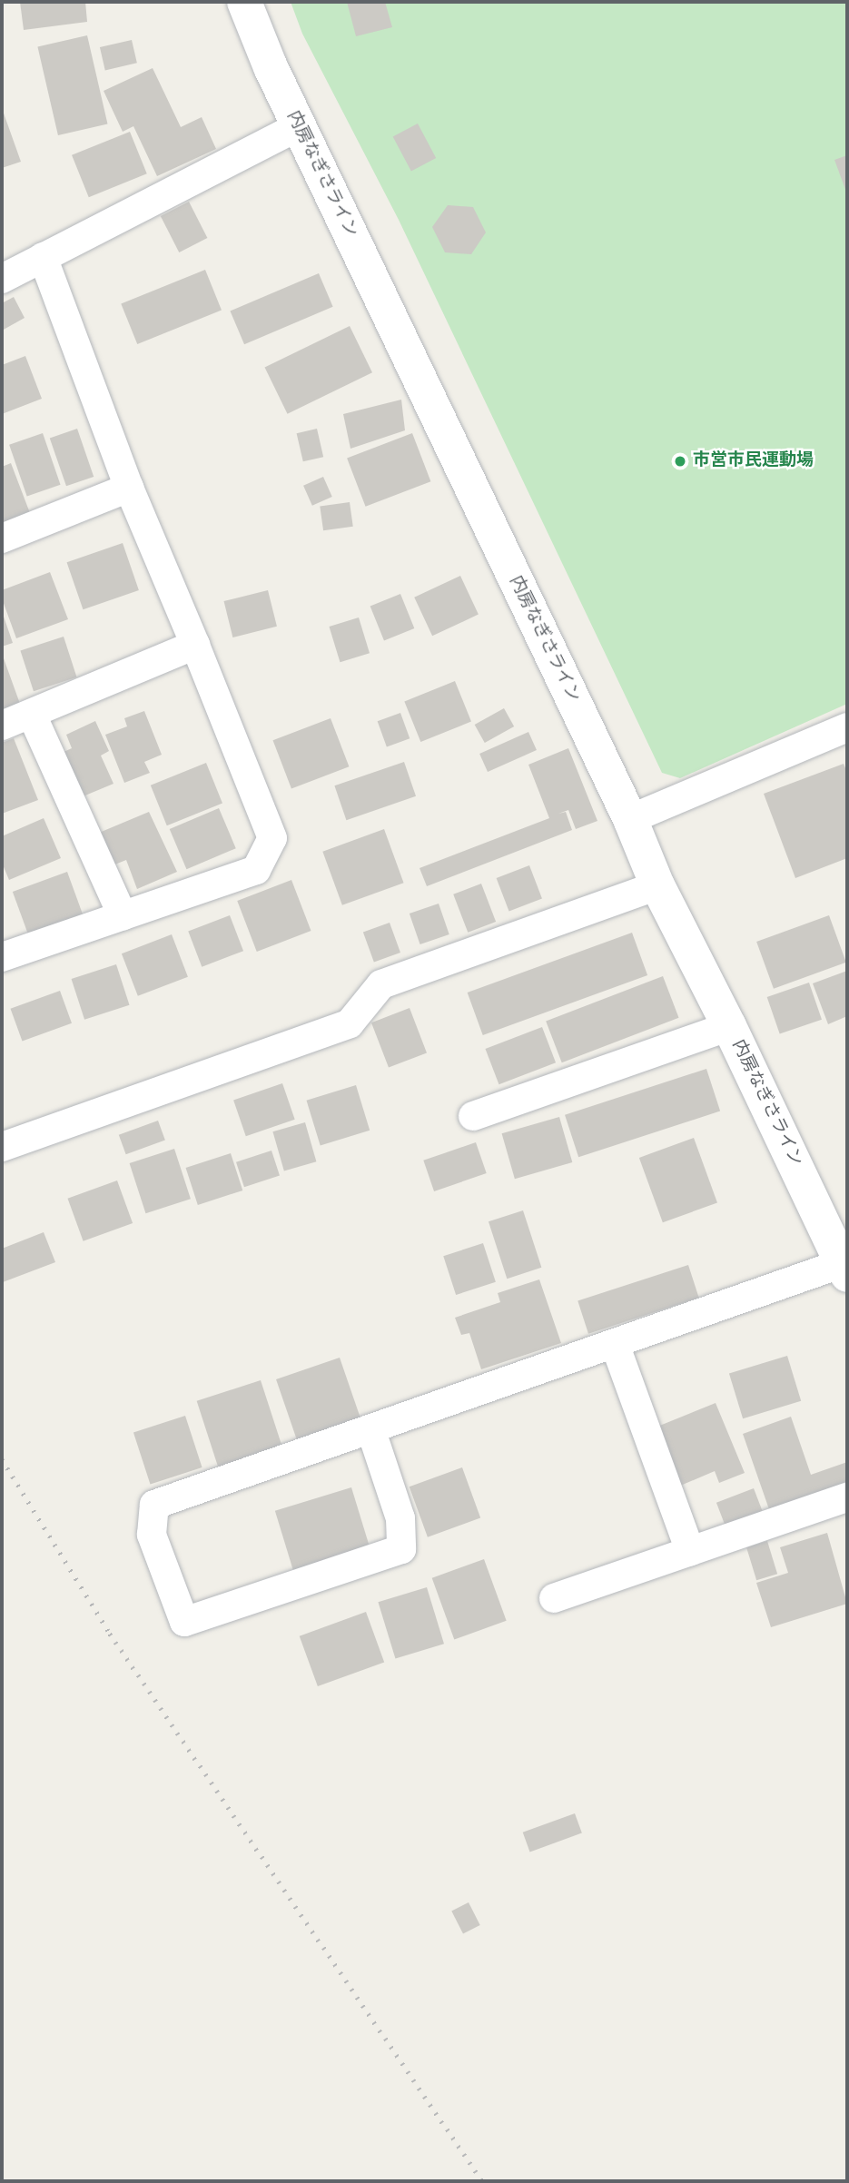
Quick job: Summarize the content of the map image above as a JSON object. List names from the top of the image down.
{
  "streets": {
    "street": ["内房なぎさライン"]
  },
  "places": ["市営市民運動場"]
}
